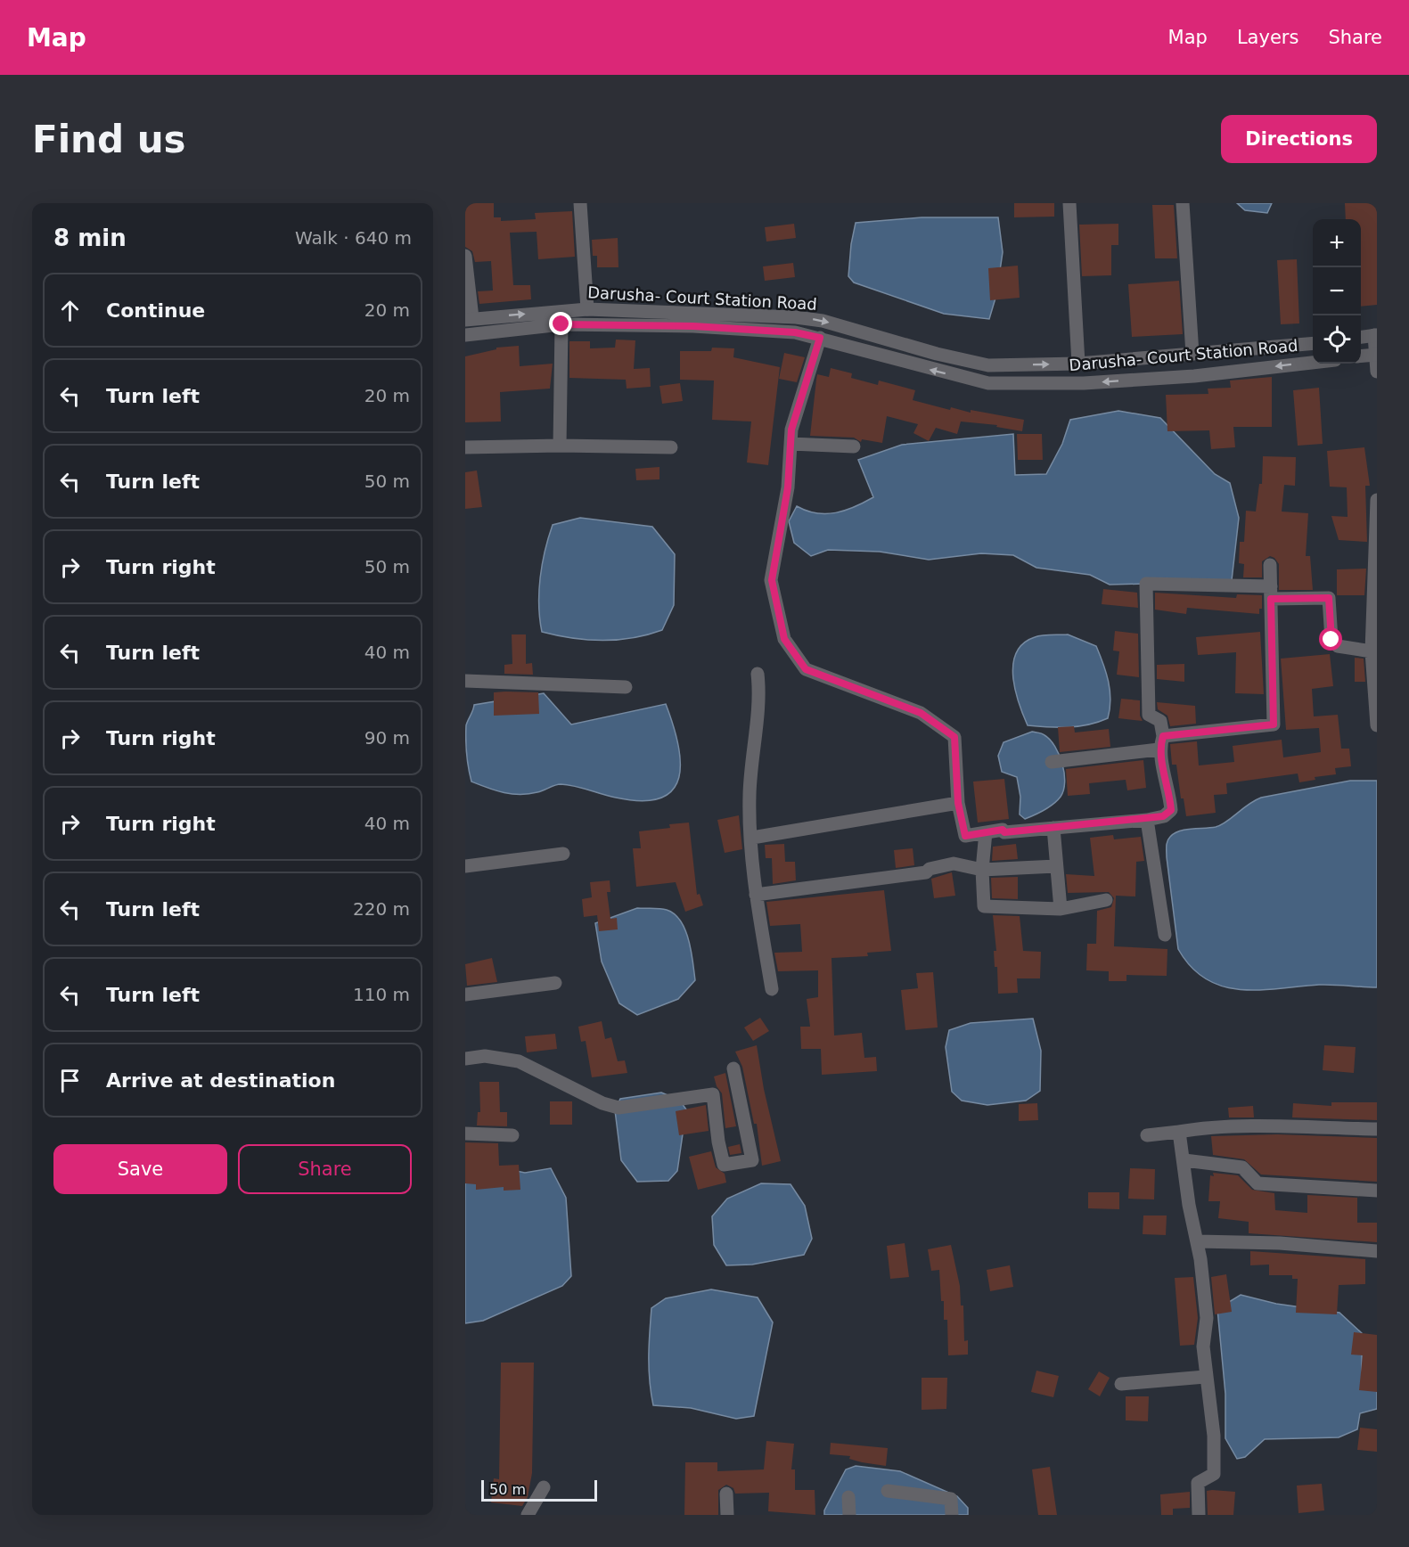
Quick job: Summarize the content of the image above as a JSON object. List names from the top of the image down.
{
  "streets": {
    "street": ["Darusha- Court Station Road"]
  },
  "scale_bar": "50 m",
  "page": {
    "header": "Map",
    "nav": ["Map", "Layers", "Share"],
    "buttons": [
      "Directions",
      ["Save", "Share"]
    ],
    "title": "Find us",
    "heading": ["8 min", "Walk · 640 m"],
    "map_buttons": ["+", "−"],
    "list": [
      ["Continue", "20 m"],
      ["Turn left", "20 m"],
      ["Turn left", "50 m"],
      ["Turn right", "50 m"],
      ["Turn left", "40 m"],
      ["Turn right", "90 m"],
      ["Turn right", "40 m"],
      ["Turn left", "220 m"],
      ["Turn left", "110 m"],
      "Arrive at destination"
    ],
    "scale": "50 m"
  }
}
